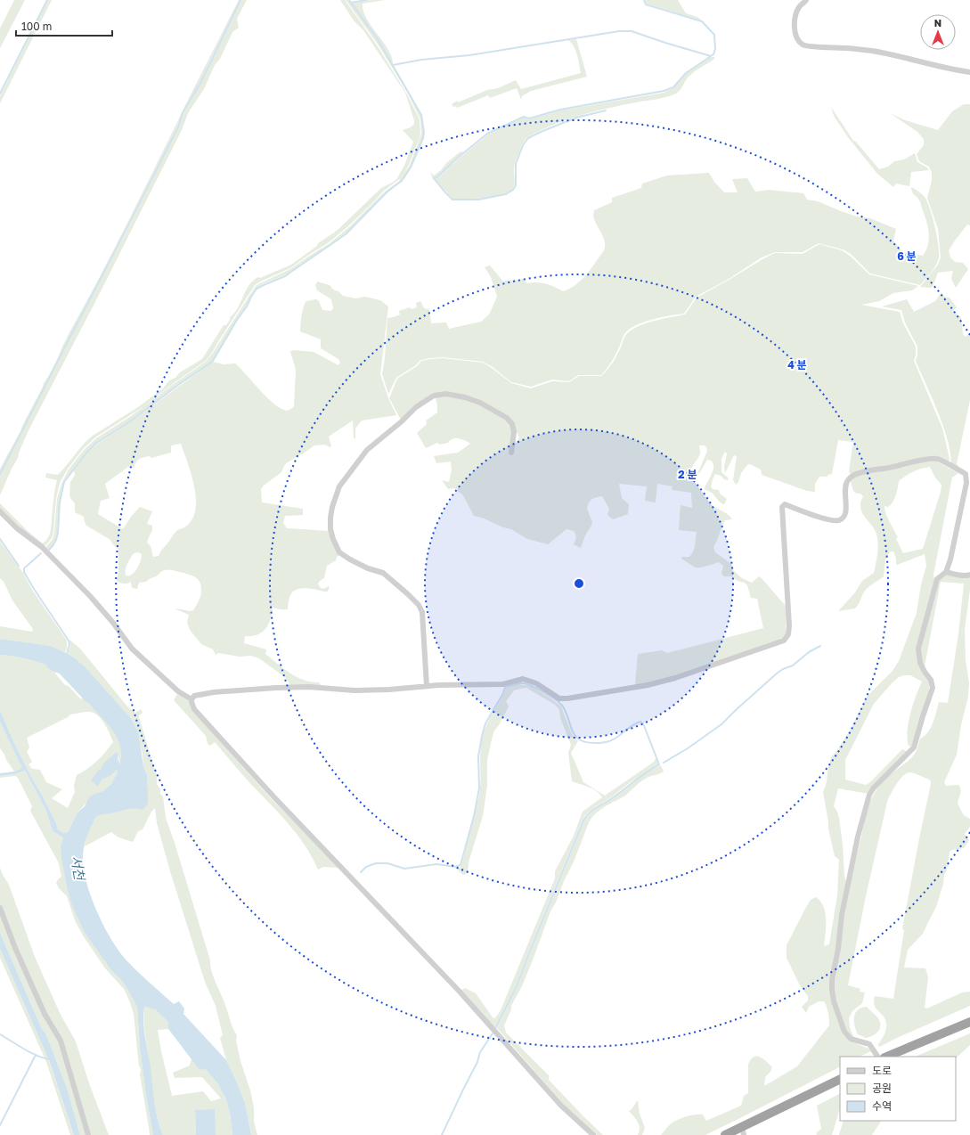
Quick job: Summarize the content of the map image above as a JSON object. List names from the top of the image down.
{
  "water": ["서천"],
  "legend": ["도로", "공원", "수역"],
  "scale_bar": "100 m",
  "north": "top",
  "rings": ["6 분", "4 분", "2 분"]
}
